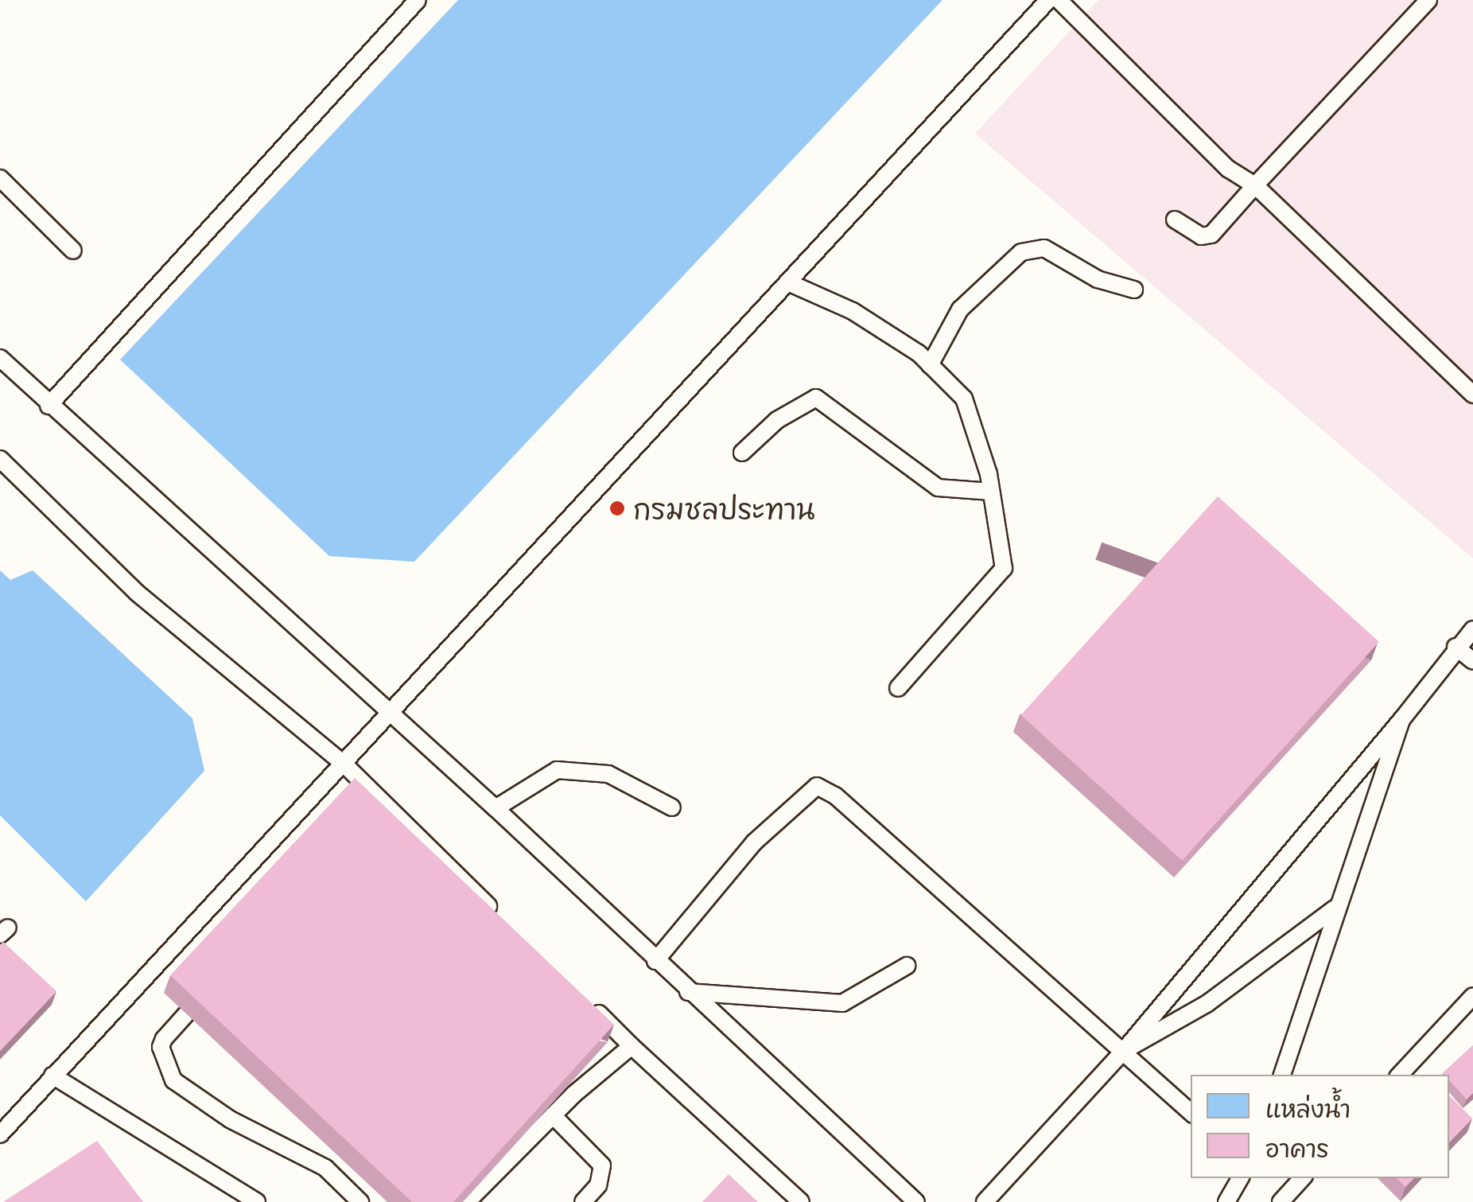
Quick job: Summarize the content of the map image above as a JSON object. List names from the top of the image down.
{
  "places": ["กรมชลประทาน"],
  "legend": ["แหล่งน้ำ", "อาคาร"]
}
